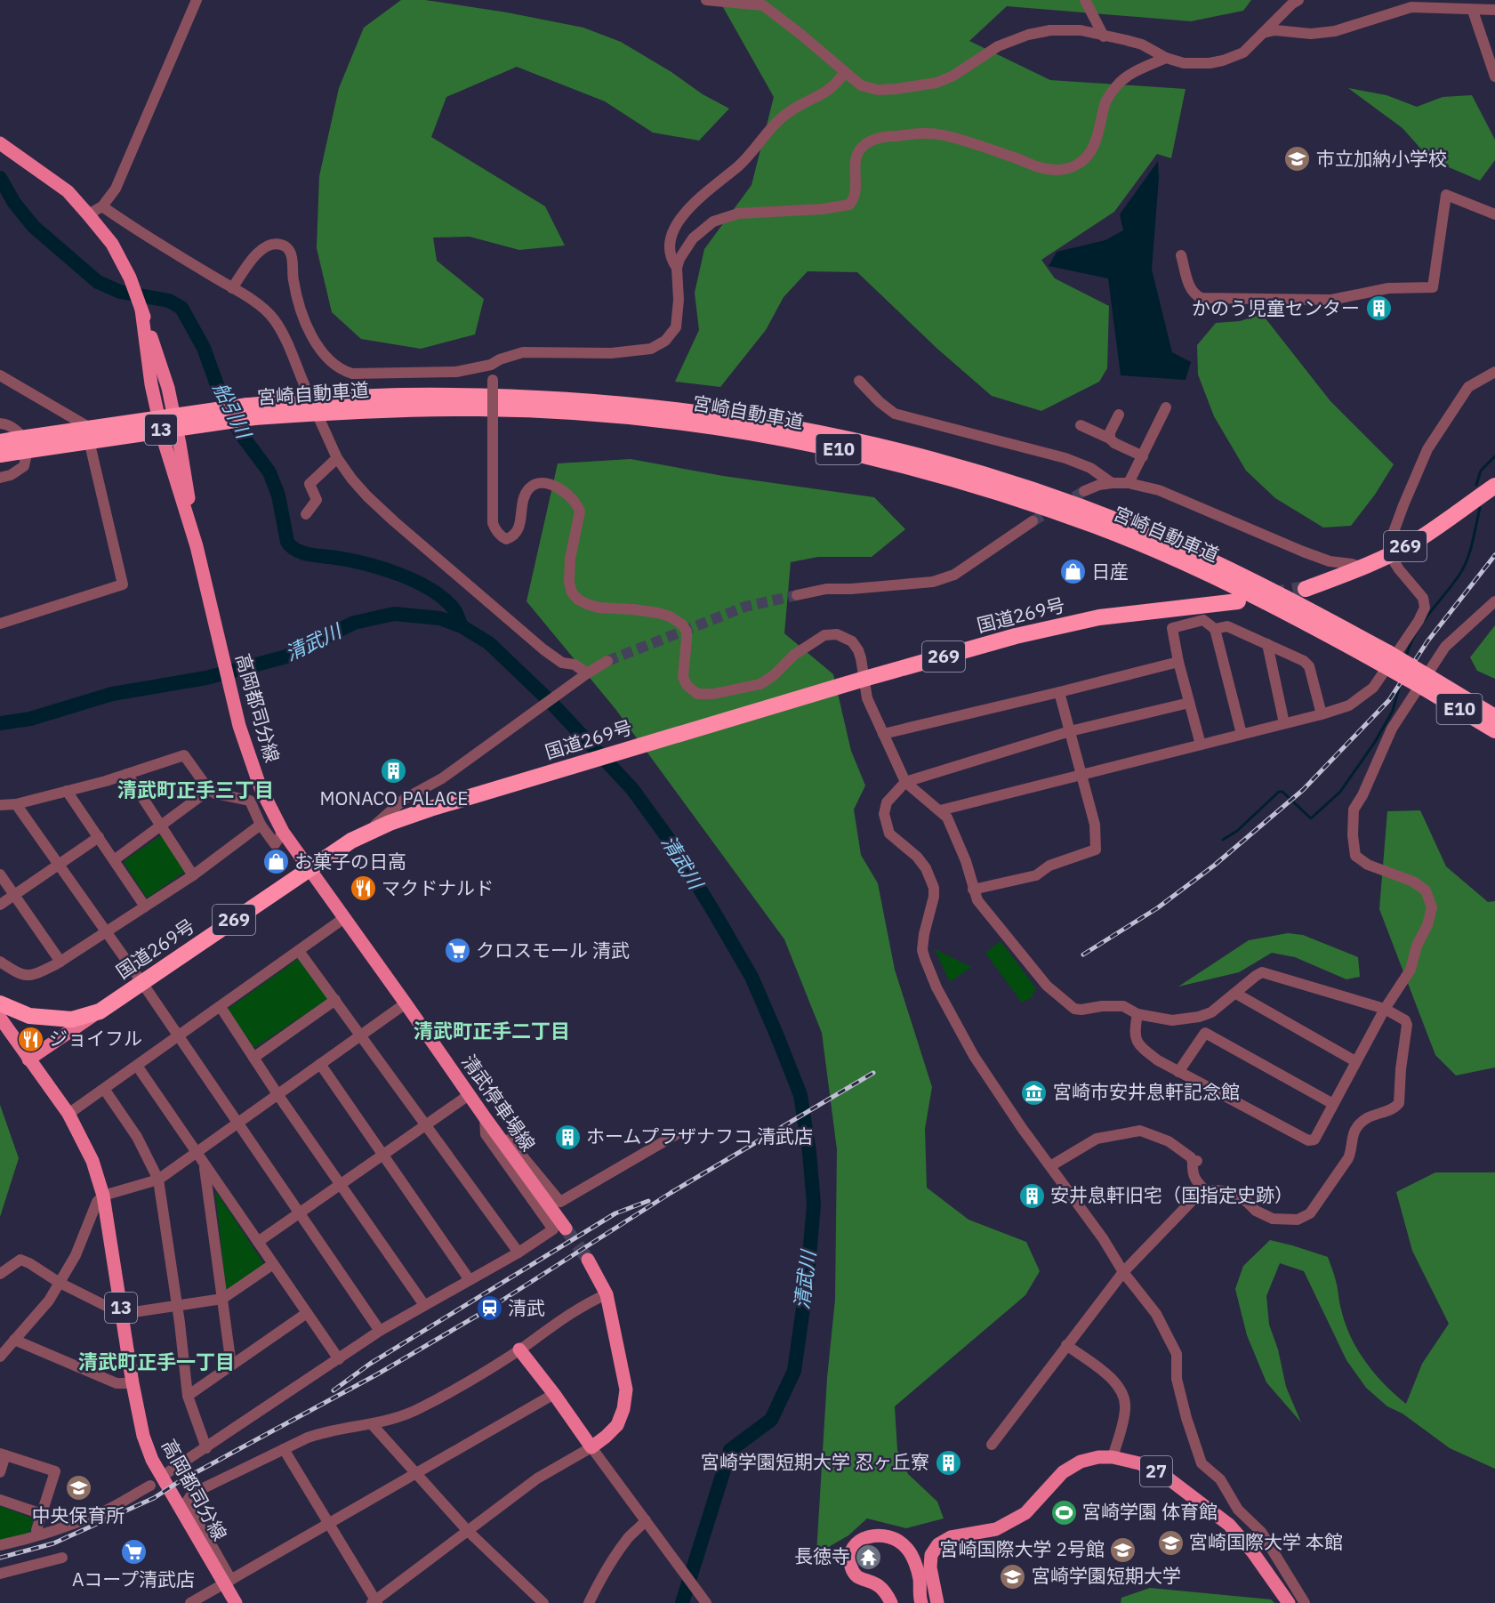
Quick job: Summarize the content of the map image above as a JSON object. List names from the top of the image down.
{
  "streets": {
    "highway": [
      "宮崎自動車道",
      "E10",
      "269",
      "国道269号"
    ],
    "main road": [
      "13",
      "高岡都司分線",
      "清武停車場線",
      "27"
    ]
  },
  "crossings": [
    ["国道269号", "高岡都司分線"],
    ["国道269号", "清武停車場線"],
    ["高岡都司分線", "清武停車場線"]
  ],
  "districts": ["清武町正手三丁目", "清武町正手二丁目", "清武町正手一丁目"],
  "water": ["船引川", "清武川"],
  "places": {
    "school or university": [
      "市立加納小学校",
      "中央保育所",
      "宮崎国際大学 本館",
      "宮崎国際大学 2号館",
      "宮崎学園短期大学"
    ],
    "building": [
      "かのう児童センター",
      "MONACO PALACE",
      "ホームプラザナフコ 清武店",
      "安井息軒旧宅（国指定史跡）",
      "宮崎学園短期大学 忍ヶ丘寮"
    ],
    "shop": ["日産", "お菓子の日高"],
    "restaurant": ["マクドナルド", "ジョイフル"],
    "supermarket": ["クロスモール 清武", "Aコープ清武店"],
    "museum": ["宮崎市安井息軒記念館"],
    "station": ["清武"],
    "sports": ["宮崎学園 体育館"],
    "temple": ["長徳寺"]
  }
}
